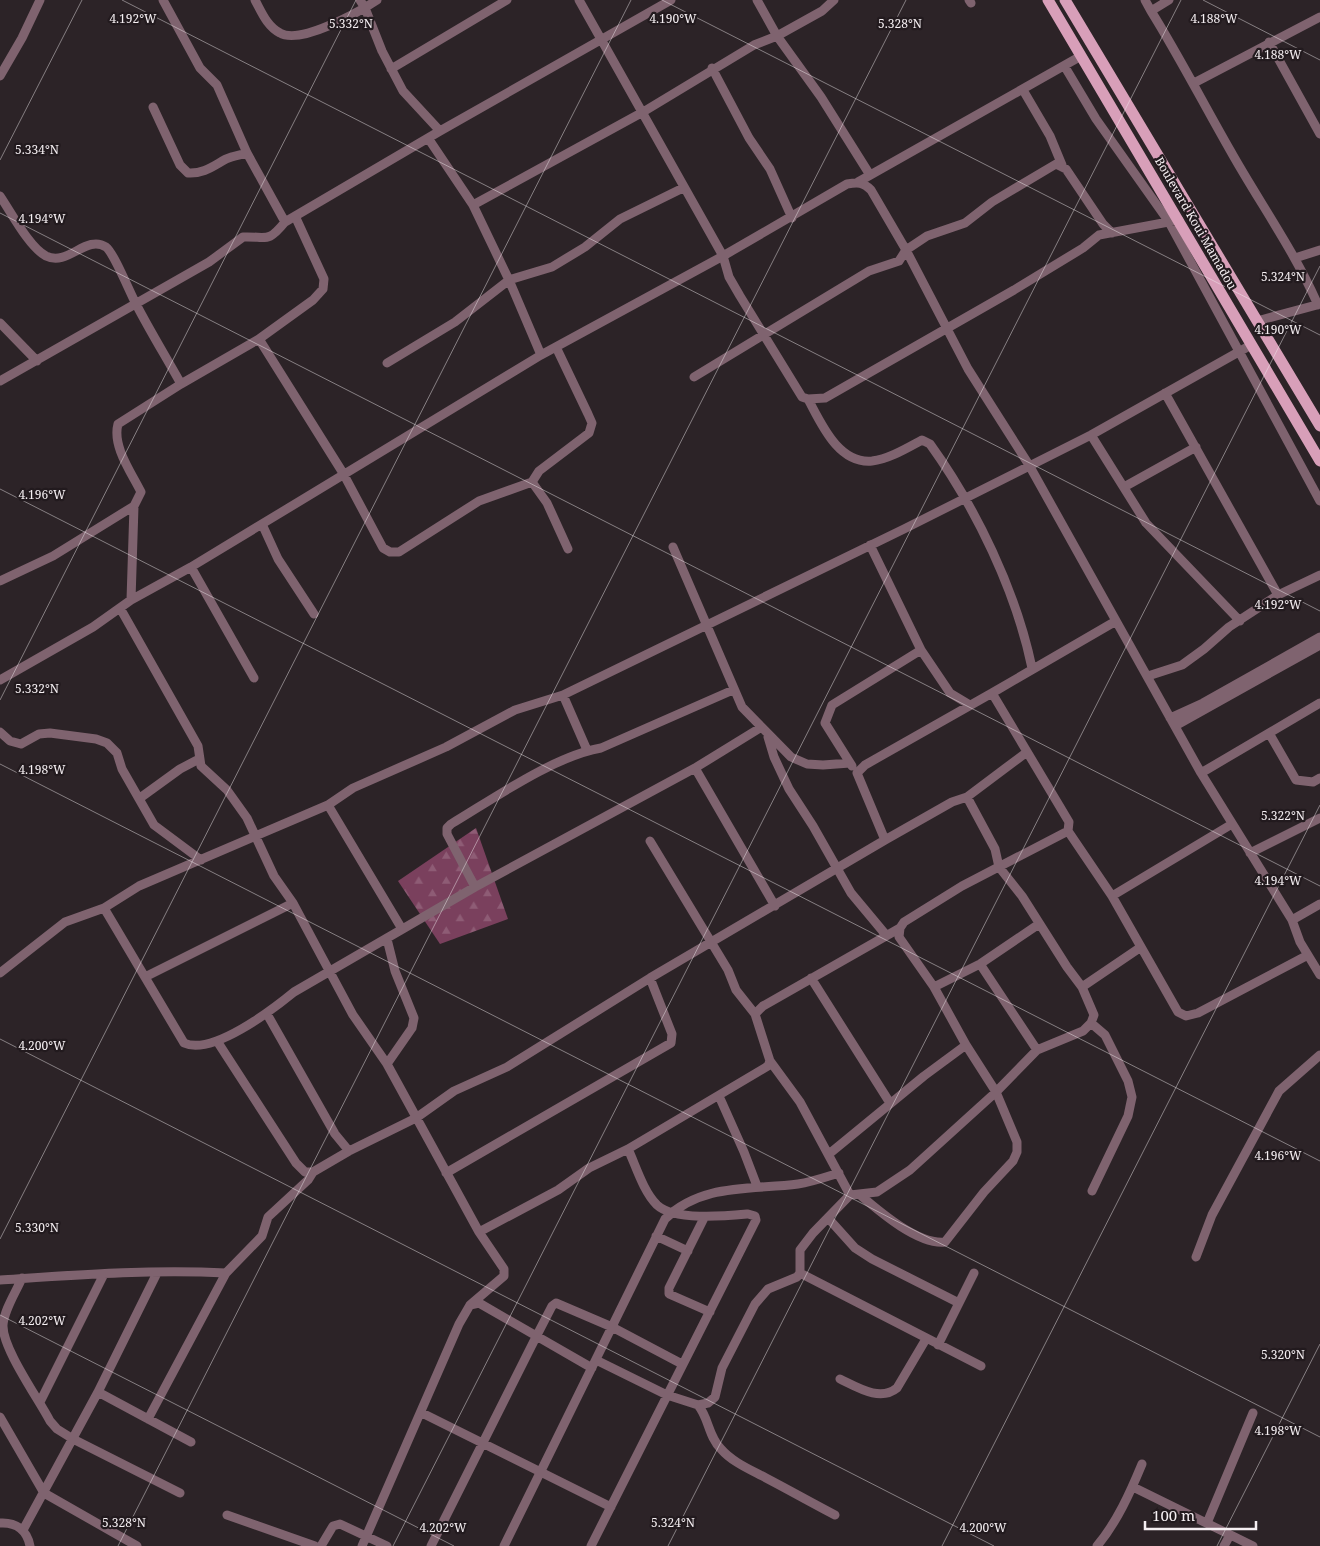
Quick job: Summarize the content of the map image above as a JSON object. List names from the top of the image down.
{
  "streets": {
    "main road": ["Boulevard Koui Mamadou"]
  },
  "scale_bar": "100 m",
  "coordinates": [
    "4.188°W",
    "4.192°W",
    "4.190°W",
    "5.332°N",
    "5.328°N",
    "5.334°N",
    "4.194°W",
    "5.324°N",
    "4.196°W",
    "4.198°W",
    "5.322°N",
    "4.200°W",
    "5.330°N",
    "4.202°W",
    "5.320°N"
  ]
}
